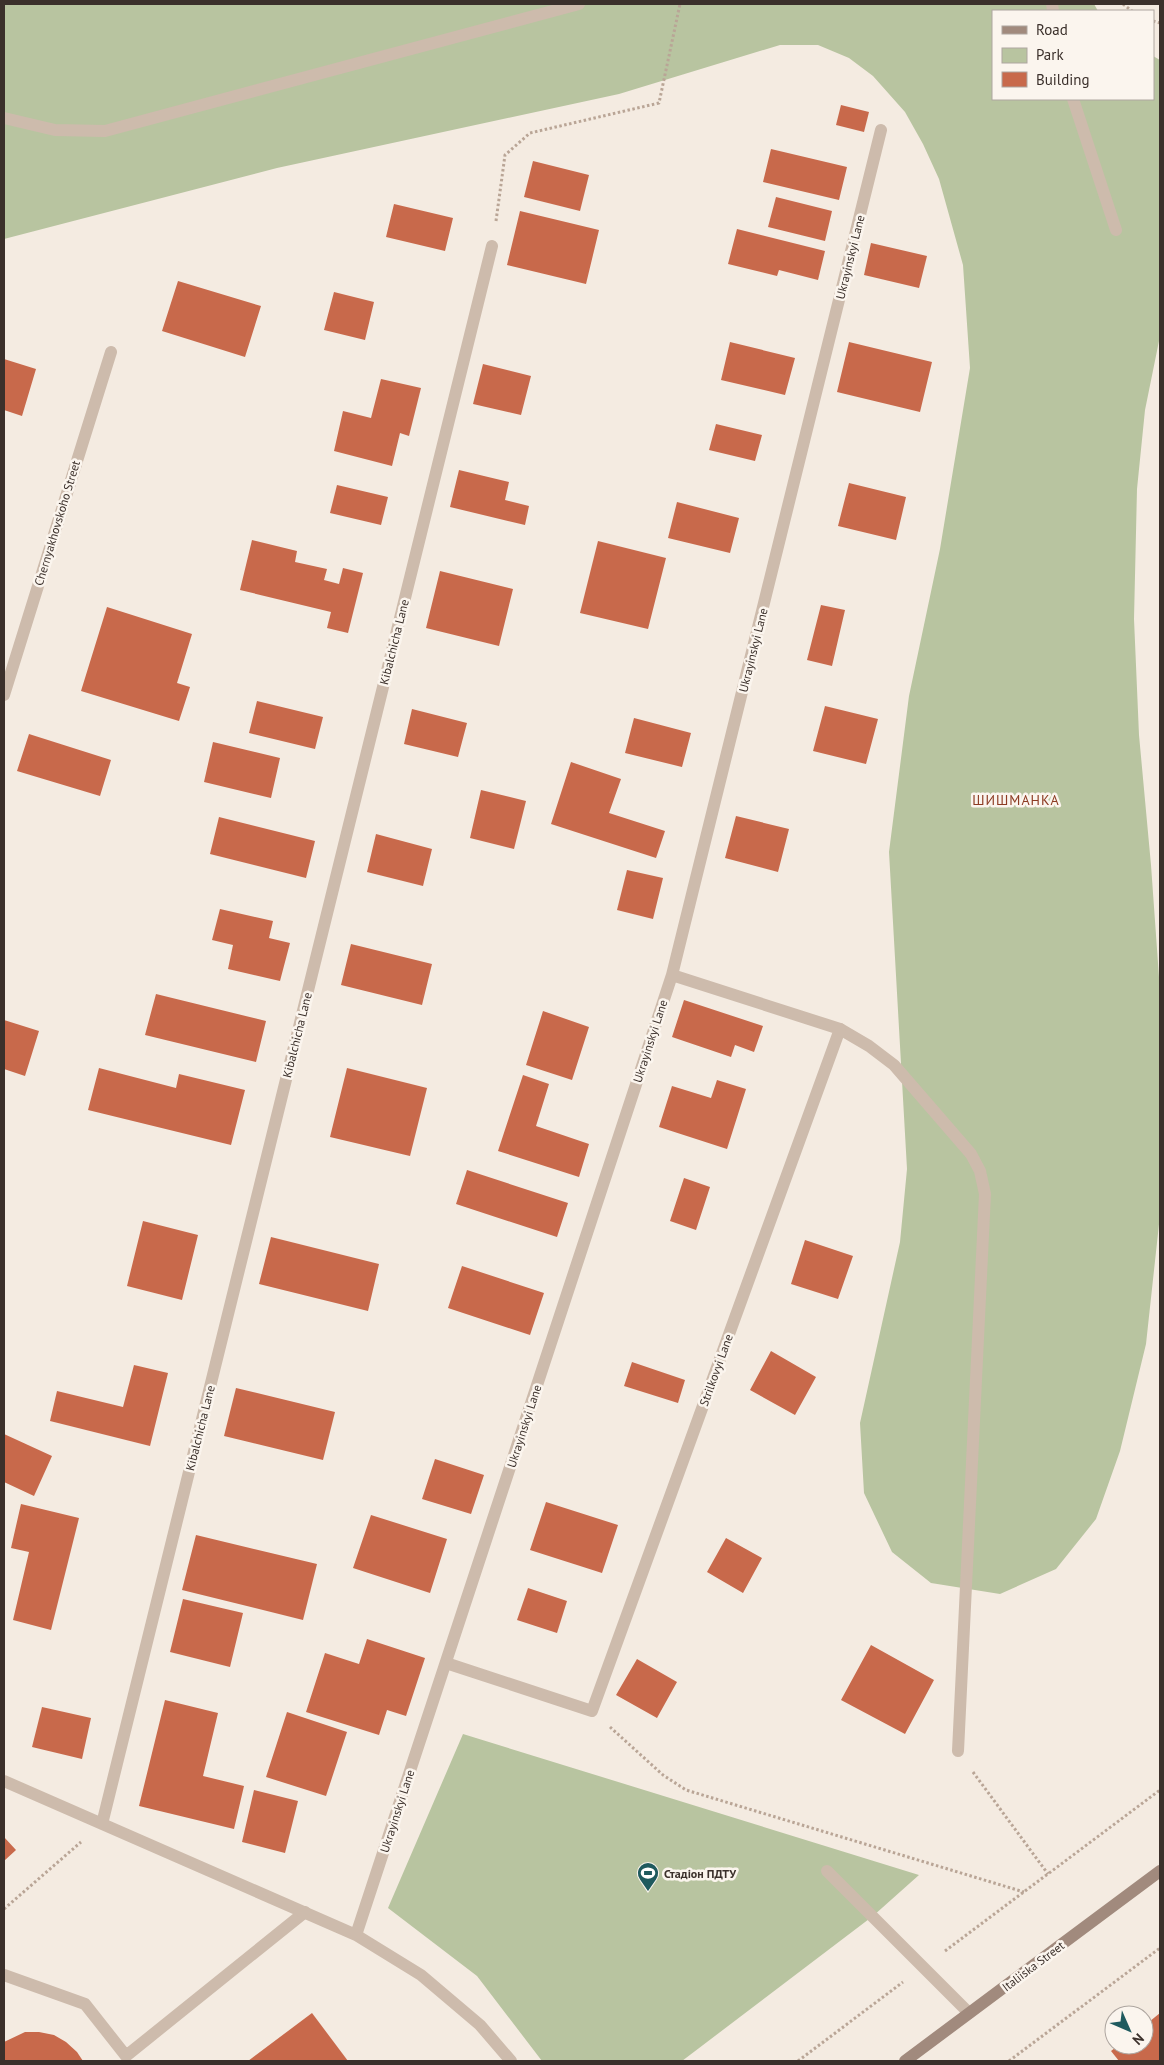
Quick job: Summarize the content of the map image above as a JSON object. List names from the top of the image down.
{
  "streets": {
    "street": [
      "Ukrayinskyi Lane",
      "Chernyakhovskoho Street",
      "Kibalchicha Lane",
      "Strilkovyi Lane",
      "Italiiska Street"
    ]
  },
  "districts": ["ШИШМАНКА"],
  "places": {
    "sports": ["Стадіон ПДТУ"]
  },
  "legend": ["Road", "Park", "Building"],
  "north": "bottom right"
}
